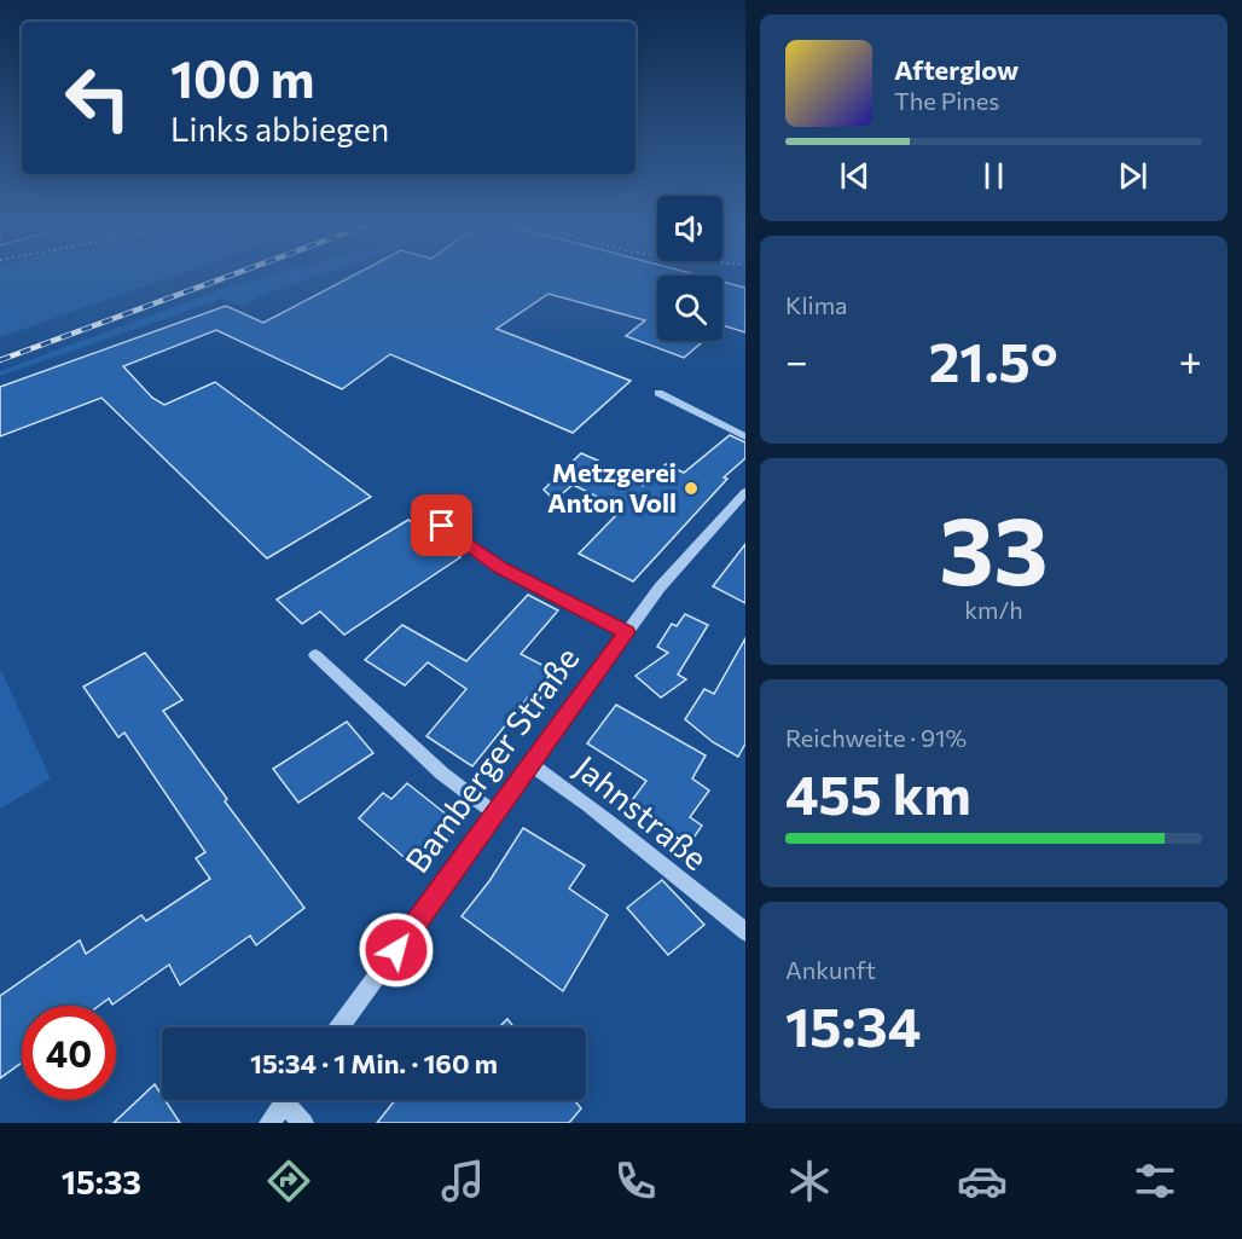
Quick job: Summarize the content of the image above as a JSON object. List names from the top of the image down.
{
  "streets": {
    "street": ["Bamberger Straße", "Jahnstraße"]
  },
  "crossings": [
    ["Bamberger Straße", "Jahnstraße"]
  ],
  "places": ["Metzgerei Anton Voll"],
  "page": {
    "turn": ["100 m", "Links abbiegen"],
    "song": ["Afterglow", "The Pines"],
    "tile": [
      "Klima",
      ["33", "km/h"],
      ["Reichweite · 91%", "455 km"],
      ["Ankunft", "15:34"]
    ],
    "heat": ["−", "21.5°", "+"],
    "limit": "40",
    "trip": "15:34 · 1 Min. · 160 m",
    "tabs": "15:33"
  }
}
